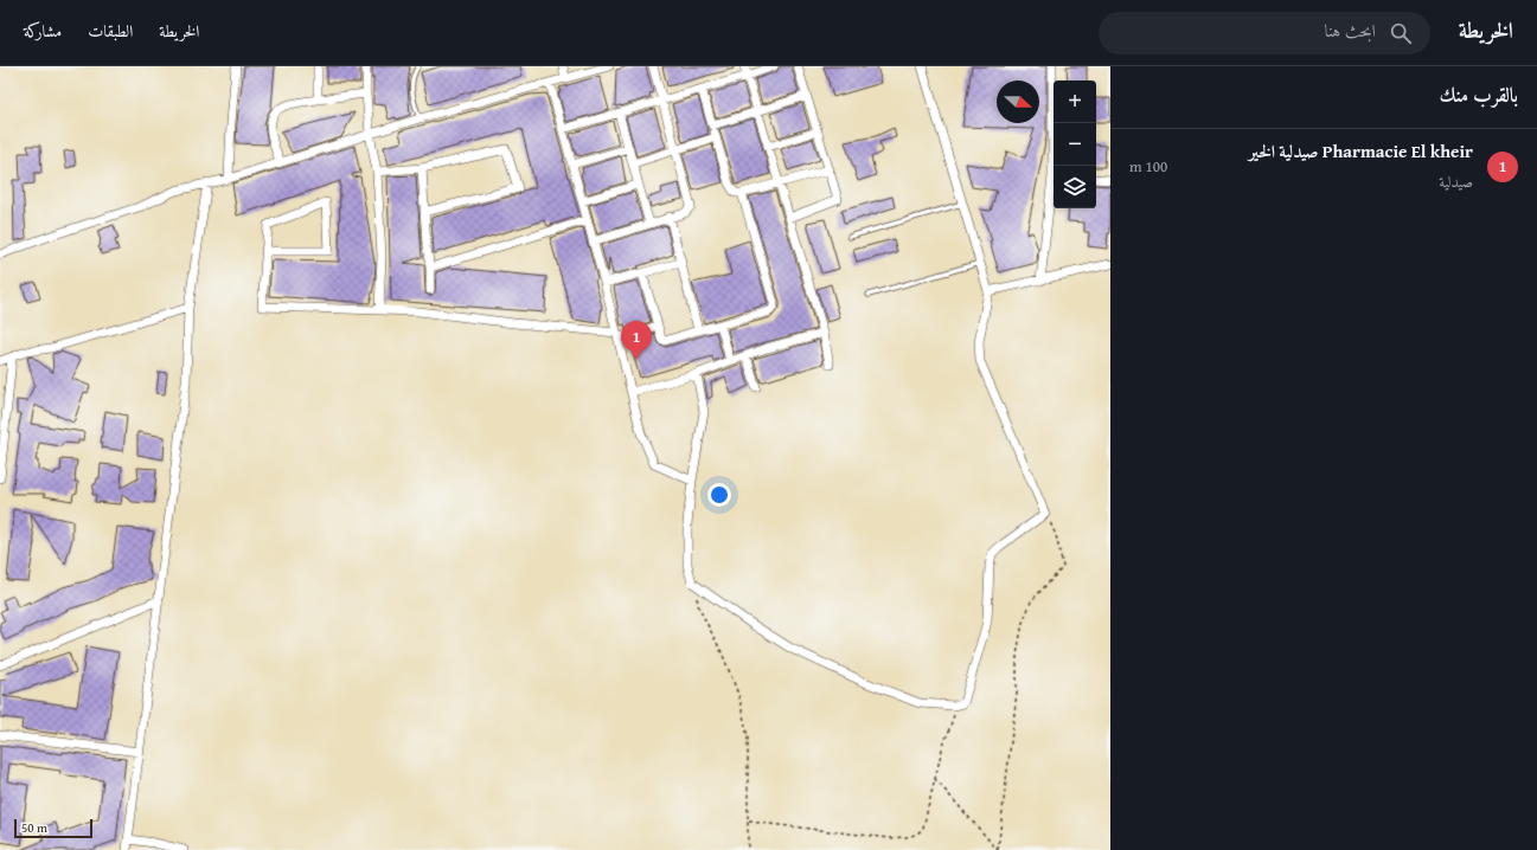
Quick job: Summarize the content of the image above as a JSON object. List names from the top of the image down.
{
  "scale_bar": "50 m",
  "north": "right",
  "page": {
    "header": "الخريطة",
    "search": "ابحث هنا",
    "nav": ["الخريطة", "الطبقات", "مشاركة"],
    "heading": "بالقرب منك",
    "map_buttons": ["+", "−"],
    "list": [
      {
        "mark": "1",
        "name": "Pharmacie El kheir صيدلية الخير",
        "note": "صيدلية",
        "value": "100 m"
      }
    ],
    "pins": "1",
    "scale": "50 m"
  }
}
